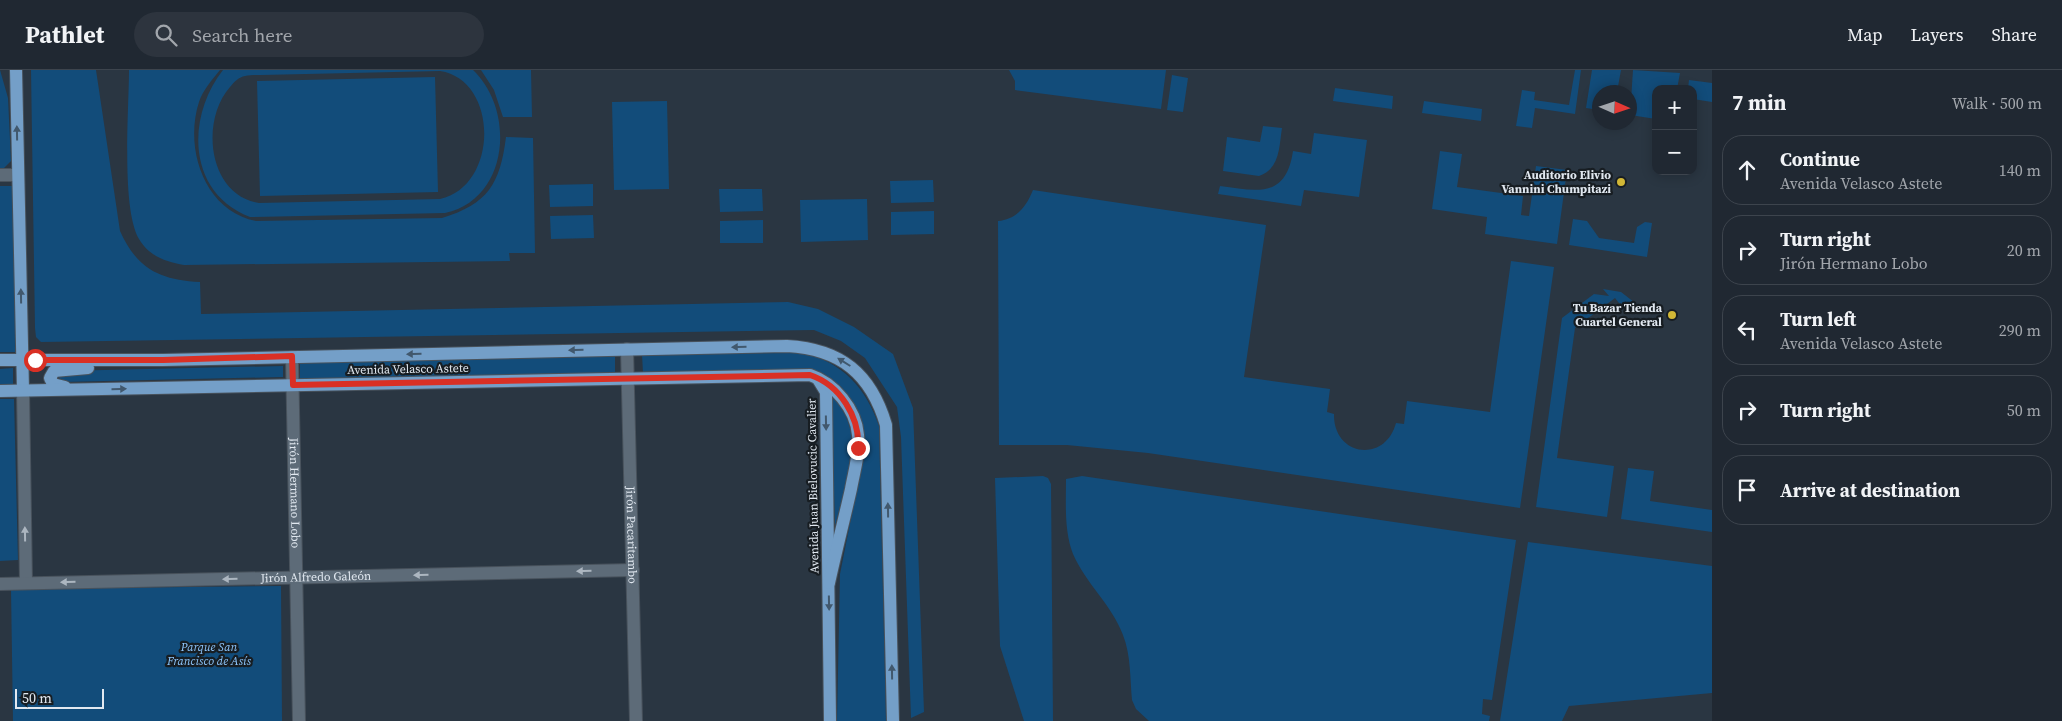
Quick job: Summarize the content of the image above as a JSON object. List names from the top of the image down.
{
  "streets": {
    "main road": ["Avenida Velasco Astete", "Avenida Juan Bielovucic Cavalier"],
    "street": ["Jirón Hermano Lobo", "Jirón Pacaritambo", "Jirón Alfredo Galeón"]
  },
  "crossings": [
    ["Avenida Velasco Astete", "Avenida Juan Bielovucic Cavalier"],
    ["Avenida Velasco Astete", "Jirón Hermano Lobo"],
    ["Avenida Velasco Astete", "Jirón Pacaritambo"],
    ["Jirón Hermano Lobo", "Jirón Alfredo Galeón"],
    ["Jirón Pacaritambo", "Jirón Alfredo Galeón"]
  ],
  "one_way": ["Jirón Alfredo Galeón"],
  "parks": ["Parque San Francisco de Asís"],
  "places": ["Auditorio Elivio Vannini Chumpitazi", "Tu Bazar Tienda Cuartel General"],
  "scale_bar": "50 m",
  "north": "right",
  "page": {
    "header": "Pathlet",
    "search": "Search here",
    "nav": ["Map", "Layers", "Share"],
    "heading": ["7 min", "Walk · 500 m"],
    "map_buttons": ["+", "−"],
    "list": [
      ["Continue", "Avenida Velasco Astete", "140 m"],
      ["Turn right", "Jirón Hermano Lobo", "20 m"],
      ["Turn left", "Avenida Velasco Astete", "290 m"],
      ["Turn right", "50 m"],
      "Arrive at destination"
    ],
    "scale": "50 m"
  }
}
